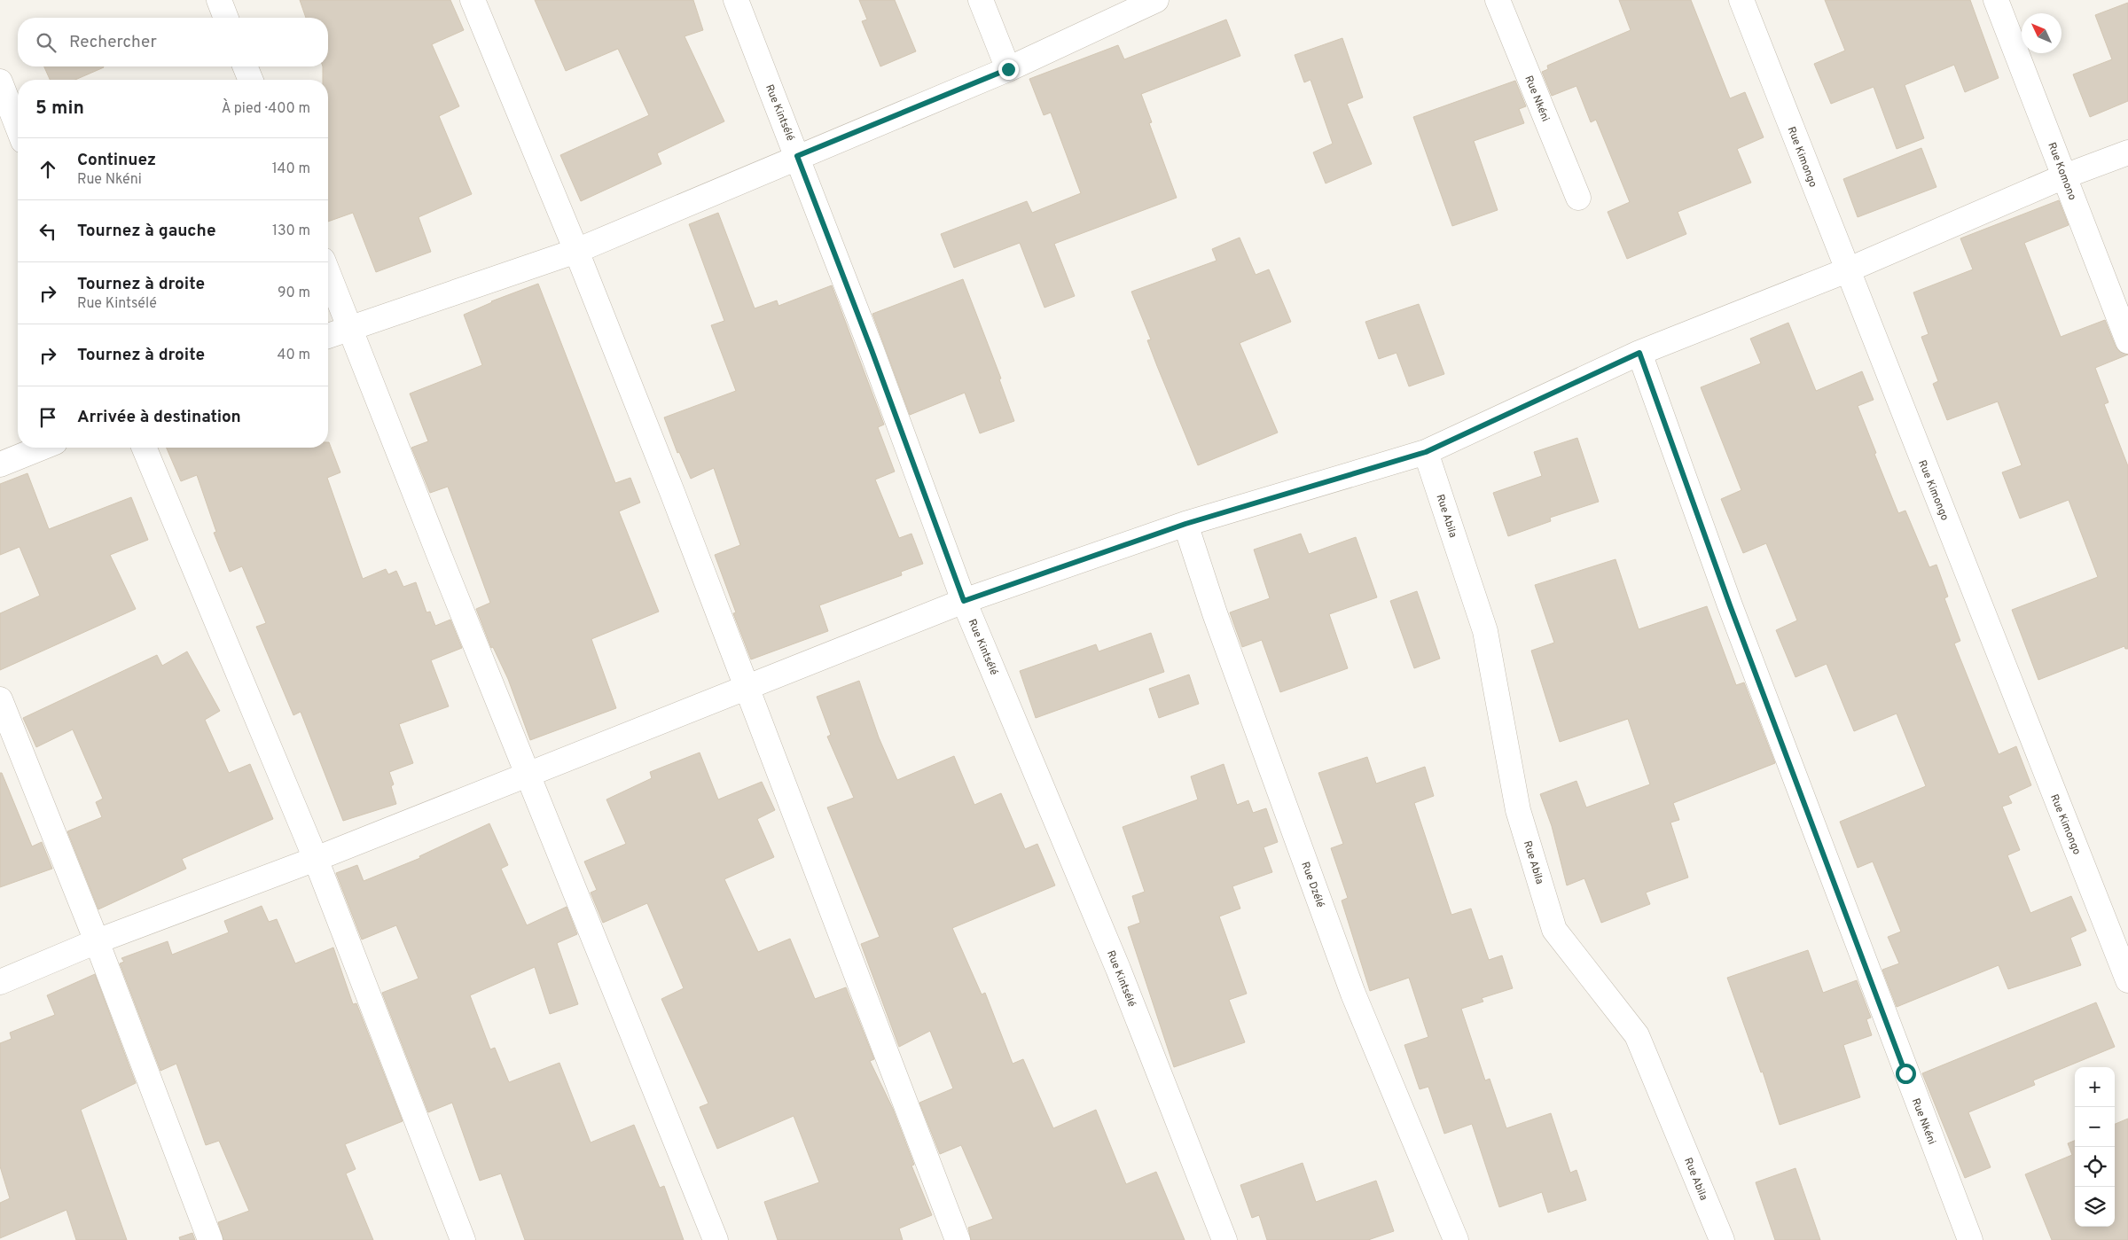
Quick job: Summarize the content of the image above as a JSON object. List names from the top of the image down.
{
  "streets": {
    "street": [
      "Rue Nkéni",
      "Rue Kintsélé",
      "Rue Kimongo",
      "Rue Komono",
      "Rue Abila",
      "Rue Dzélé"
    ]
  },
  "north": "top left",
  "page": {
    "search": "Rechercher",
    "heading": ["5 min", "À pied · 400 m"],
    "list": [
      ["Continuez", "Rue Nkéni", "140 m"],
      ["Tournez à gauche", "130 m"],
      ["Tournez à droite", "Rue Kintsélé", "90 m"],
      ["Tournez à droite", "40 m"],
      "Arrivée à destination"
    ],
    "map_buttons": ["+", "−"]
  }
}
